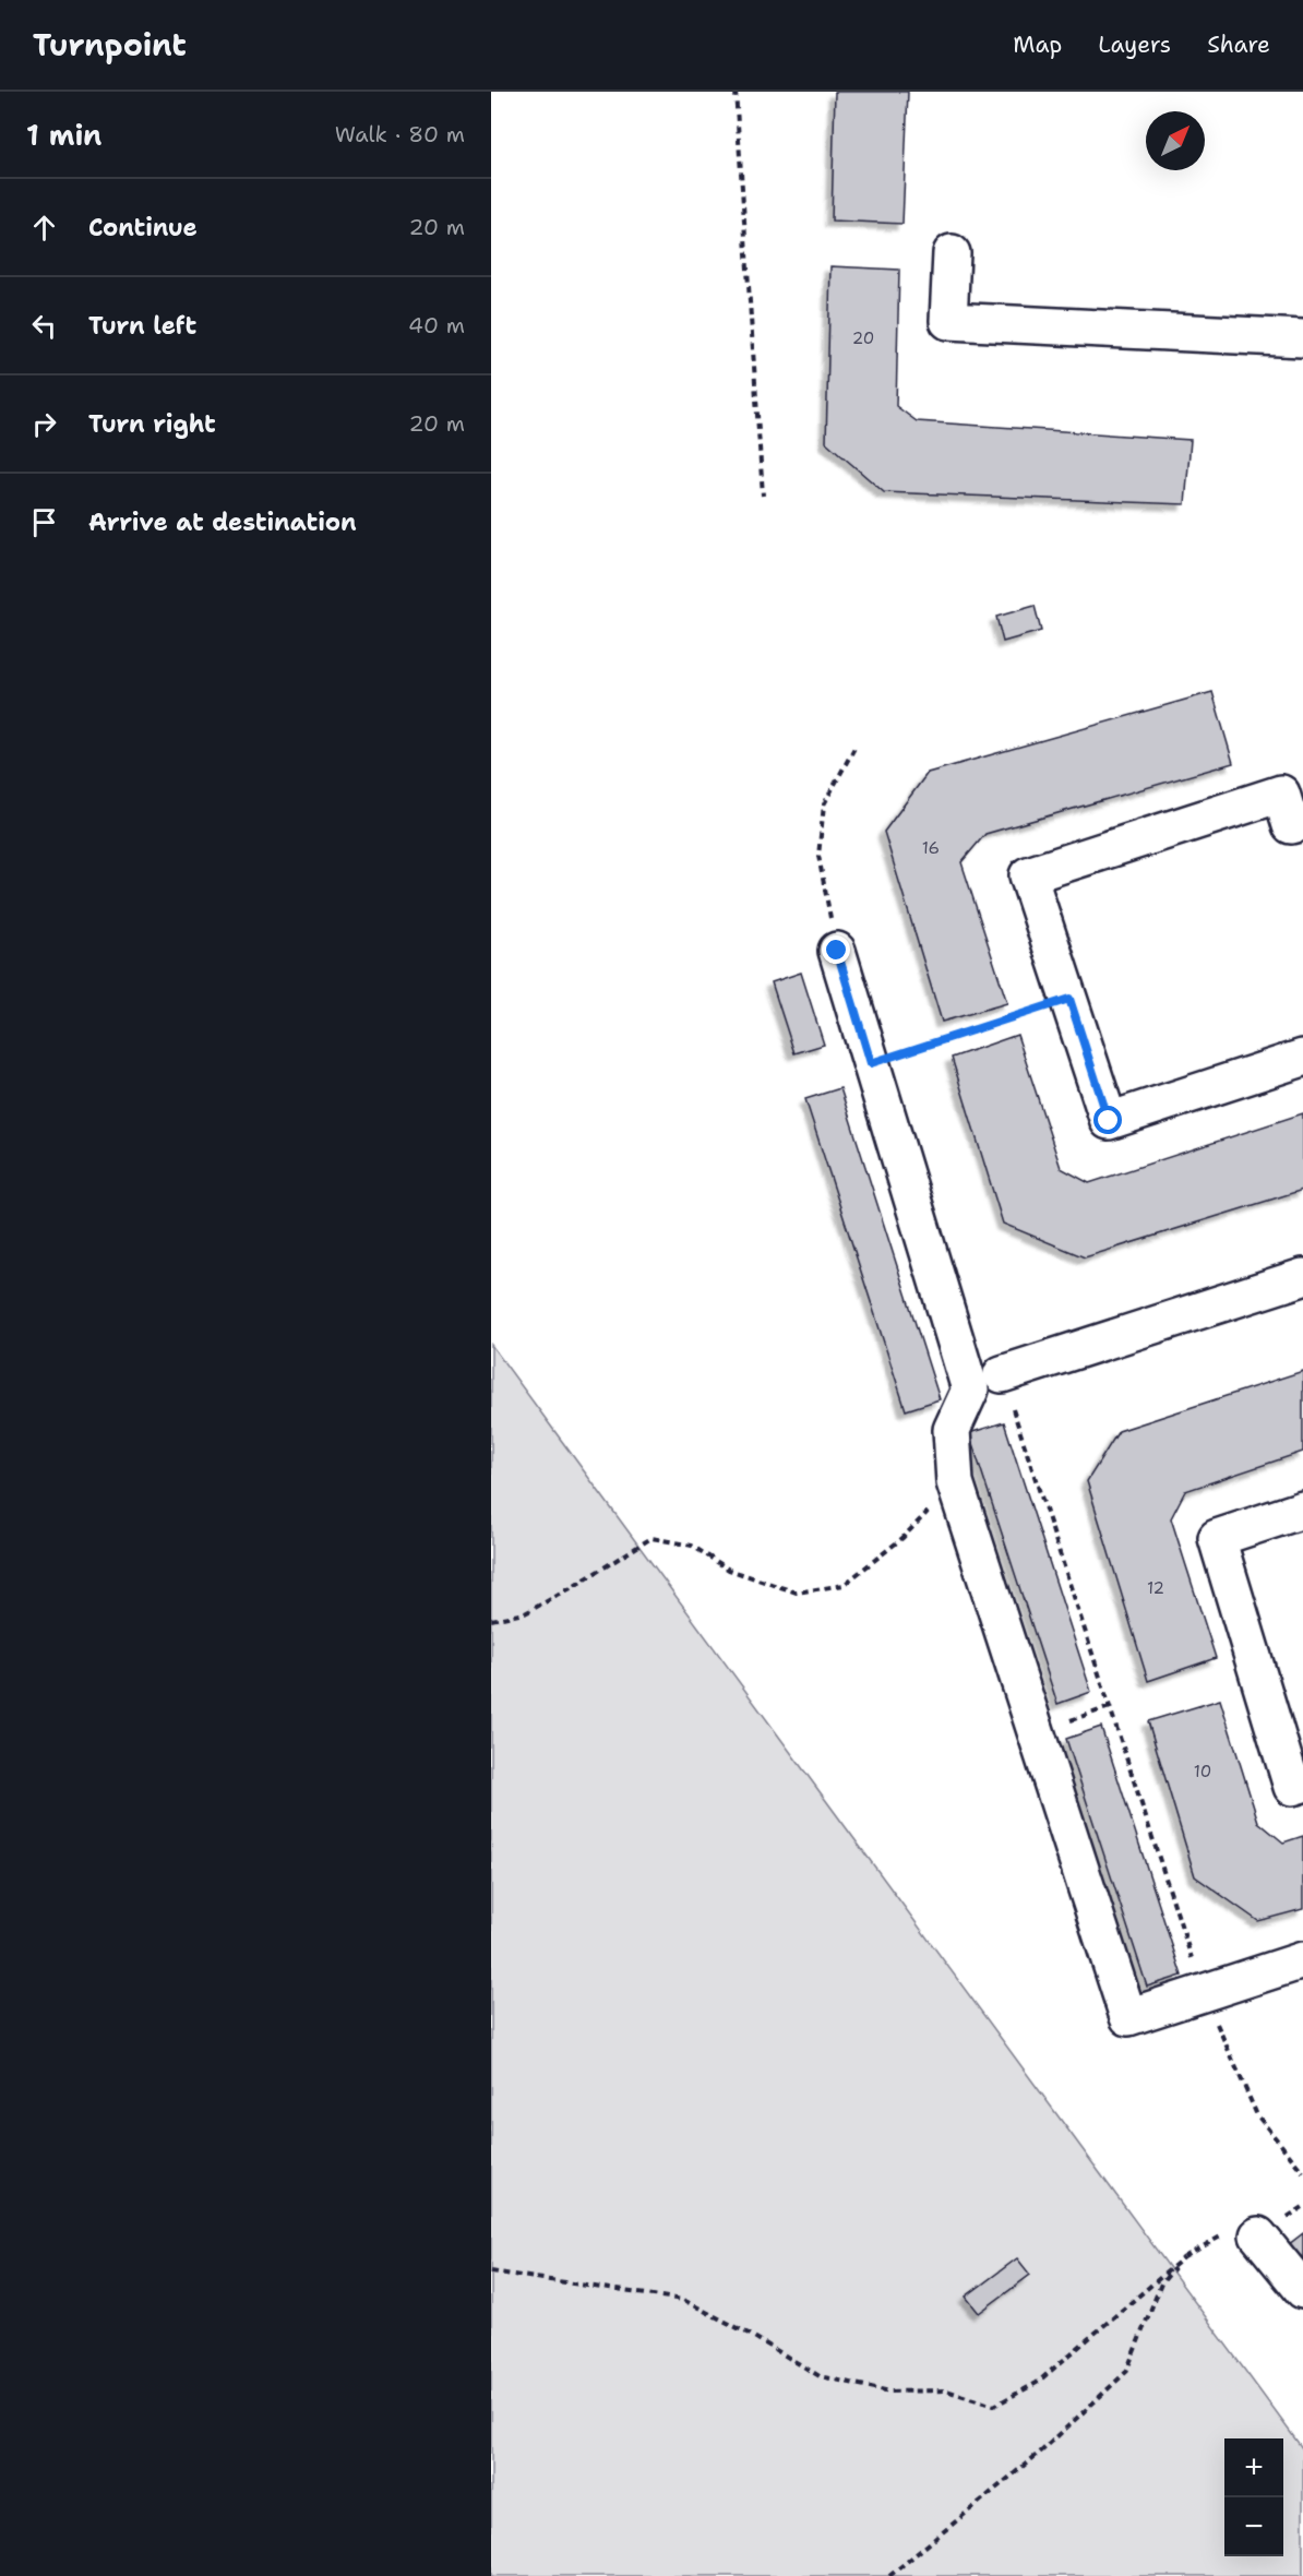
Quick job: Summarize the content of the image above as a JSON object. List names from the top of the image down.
{
  "house_numbers": [
    "20",
    "16",
    "12",
    "10"
  ],
  "north": "top right",
  "page": {
    "header": "Turnpoint",
    "nav": ["Map", "Layers", "Share"],
    "heading": ["1 min", "Walk · 80 m"],
    "list": [
      ["Continue", "20 m"],
      ["Turn left", "40 m"],
      ["Turn right", "20 m"],
      "Arrive at destination"
    ],
    "map_buttons": ["+", "−"]
  }
}
